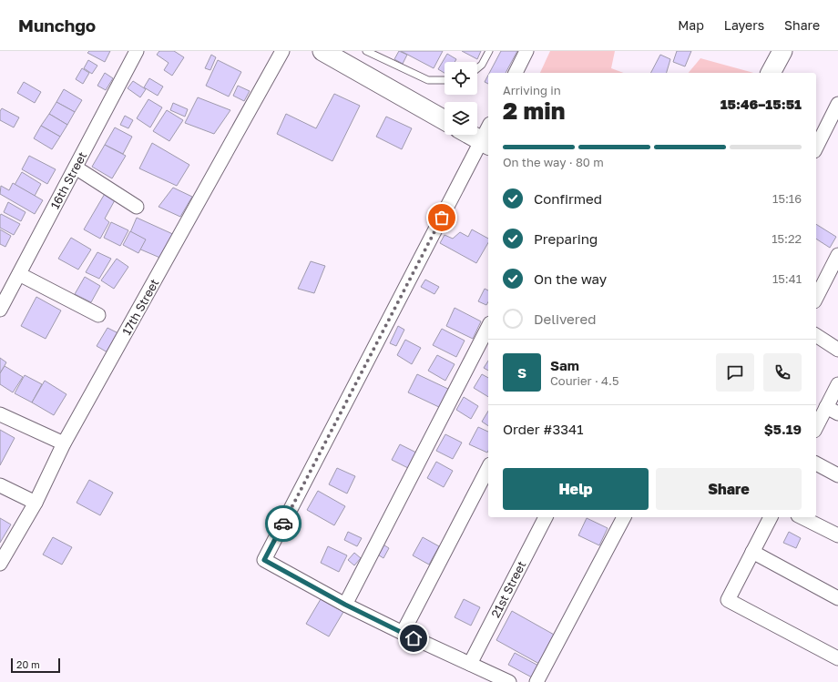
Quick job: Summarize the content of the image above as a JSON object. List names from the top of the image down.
{
  "streets": {
    "street": ["16th Street", "17th Street", "21st Street"]
  },
  "scale_bar": "20 m",
  "page": {
    "header": "Munchgo",
    "nav": ["Map", "Layers", "Share"],
    "heading": ["2 min", "Arriving in", "15:46–15:51"],
    "panel": [
      "Sam",
      "Courier · 4.5",
      "Order #3341",
      "$5.19"
    ],
    "bar": "On the way · 80 m",
    "list": [
      ["Confirmed", "15:16"],
      ["Preparing", "15:22"],
      ["On the way", "15:41"],
      "Delivered"
    ],
    "round": "S",
    "buttons": ["Help", "Share"],
    "scale": "20 m"
  }
}
